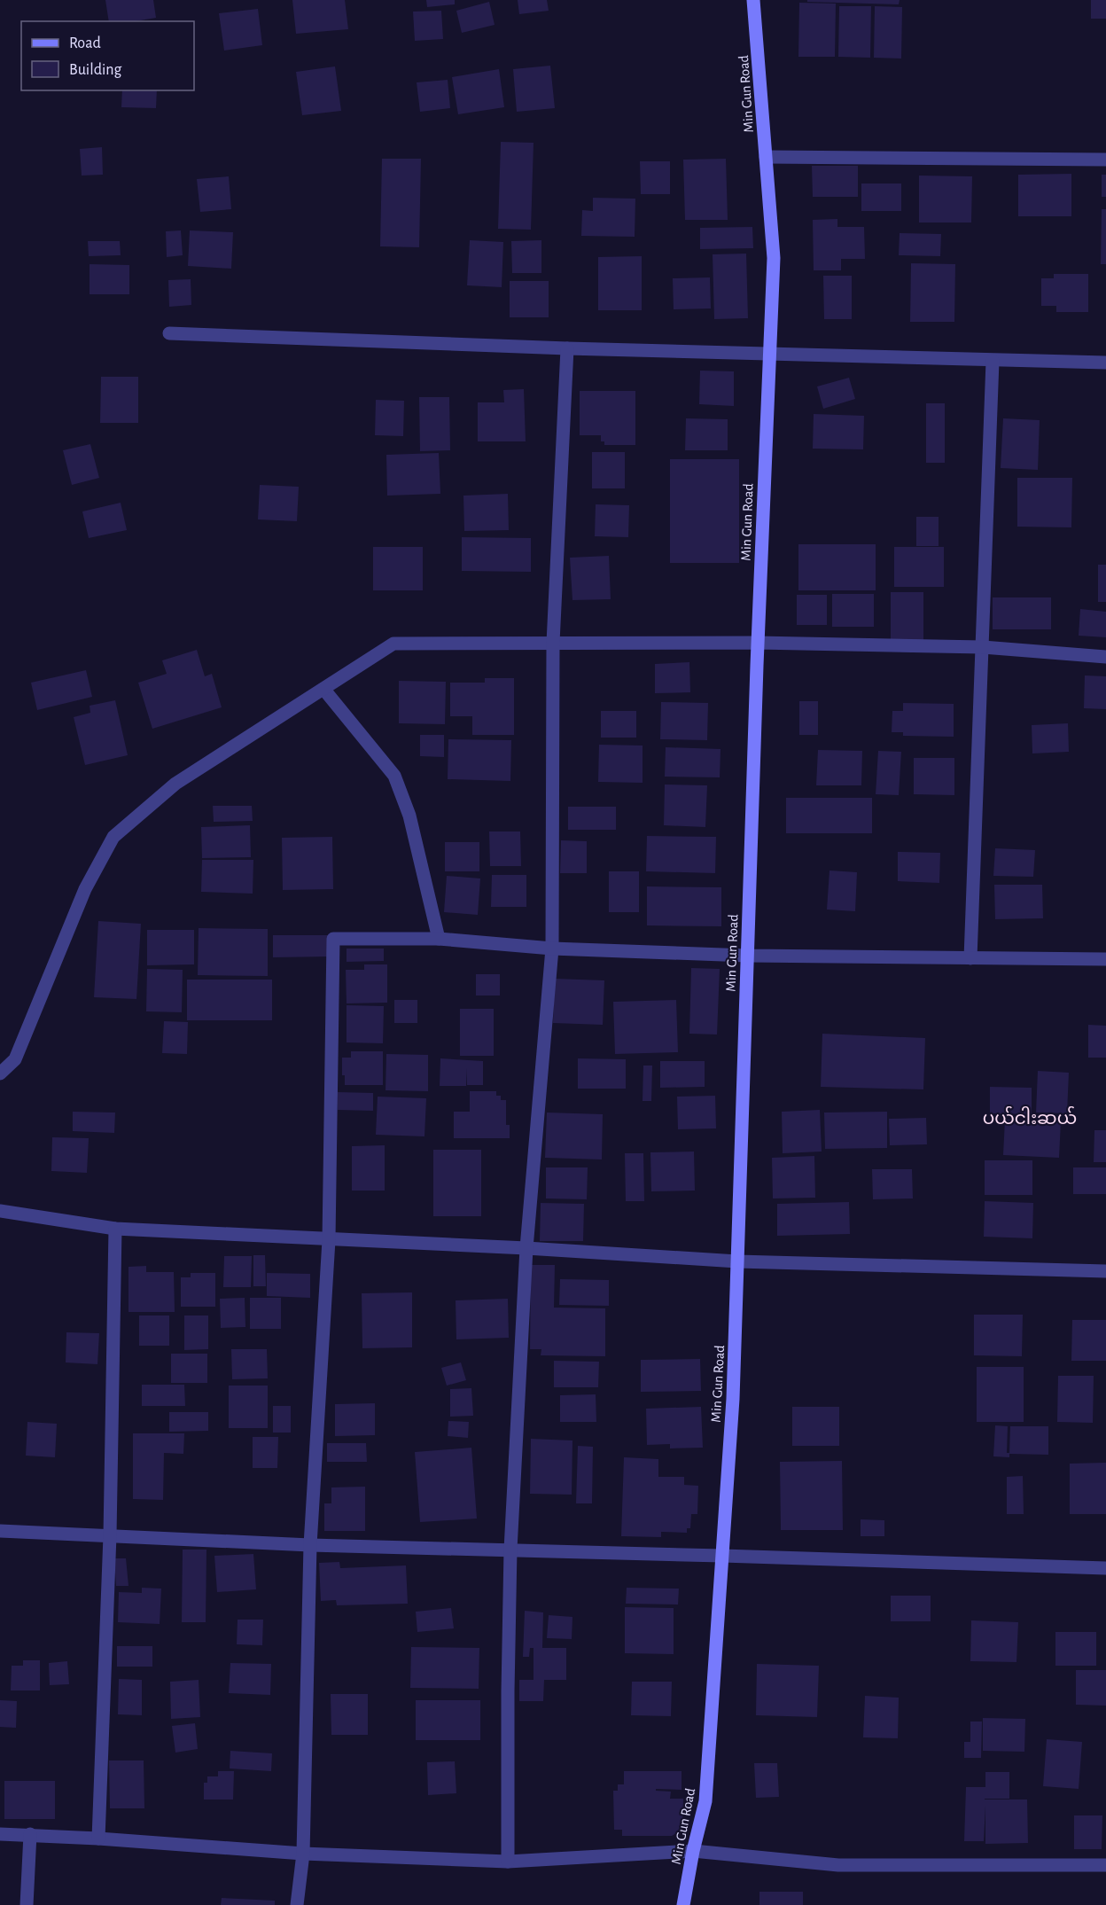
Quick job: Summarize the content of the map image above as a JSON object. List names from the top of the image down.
{
  "streets": {
    "street": ["Min Gun Road"]
  },
  "districts": ["ပယ်ငါးဆယ်"],
  "legend": ["Road", "Building"]
}
